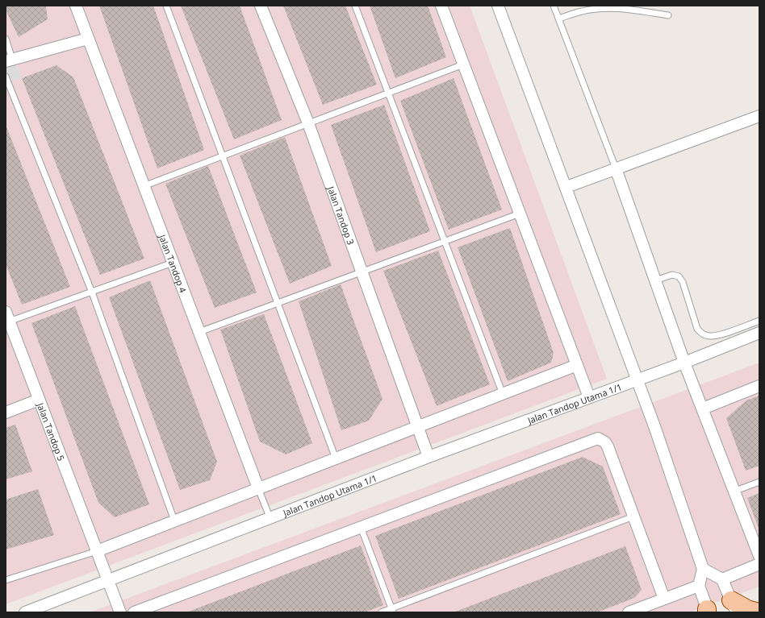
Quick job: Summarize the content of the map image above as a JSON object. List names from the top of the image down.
{
  "streets": {
    "street": [
      "Jalan Tandop 3",
      "Jalan Tandop 4",
      "Jalan Tandop Utama 1/1",
      "Jalan Tandop 5"
    ]
  },
  "crossings": [
    ["Jalan Tandop 3", "Jalan Tandop Utama 1/1"],
    ["Jalan Tandop Utama 1/1", "Jalan Tandop 5"]
  ]
}
